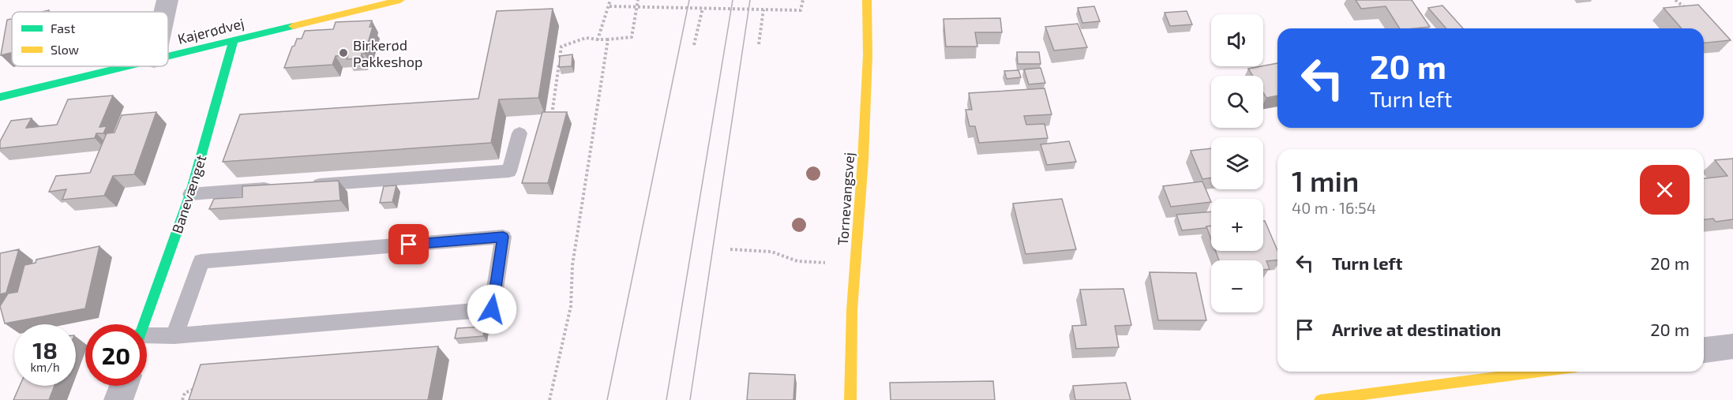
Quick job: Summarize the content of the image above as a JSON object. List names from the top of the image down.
{
  "streets": {
    "street": ["Kajerødvej", "Banevænget", "Tornevangsvej"]
  },
  "crossings": [
    ["Kajerødvej", "Banevænget"]
  ],
  "places": ["Birkerød Pakkeshop"],
  "legend": ["Fast", "Slow"],
  "page": {
    "map_buttons": ["+", "−"],
    "turn": ["20 m", "Turn left"],
    "heading": ["1 min", "40 m · 16:54"],
    "list": [
      {
        "name": "Turn left",
        "value": "20 m"
      },
      {
        "name": "Arrive at destination",
        "value": "20 m"
      }
    ],
    "speed": "18 km/h",
    "limit": "20"
  }
}
